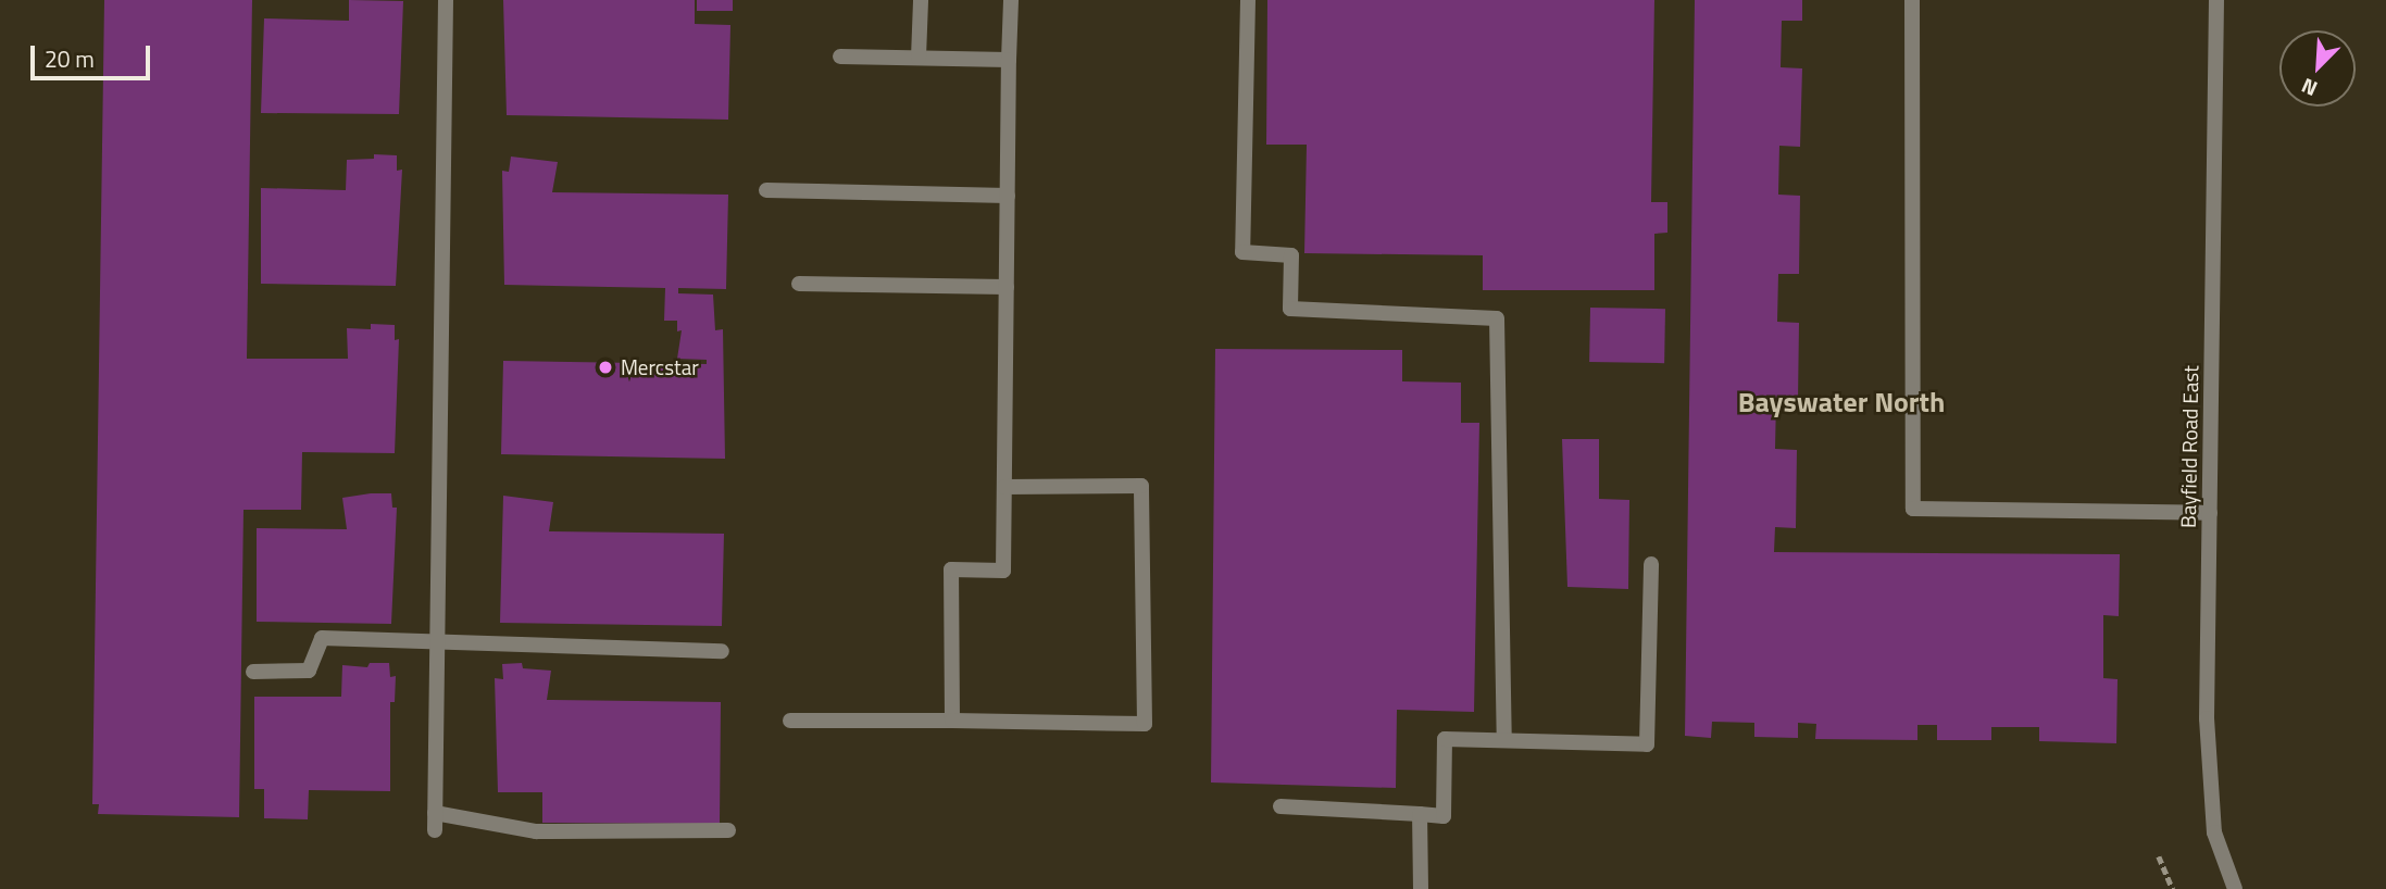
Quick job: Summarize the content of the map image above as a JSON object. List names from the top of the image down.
{
  "streets": {
    "street": ["Bayfield Road East"]
  },
  "districts": ["Bayswater North"],
  "places": ["Mercstar"],
  "scale_bar": "20 m",
  "north": "bottom left"
}
